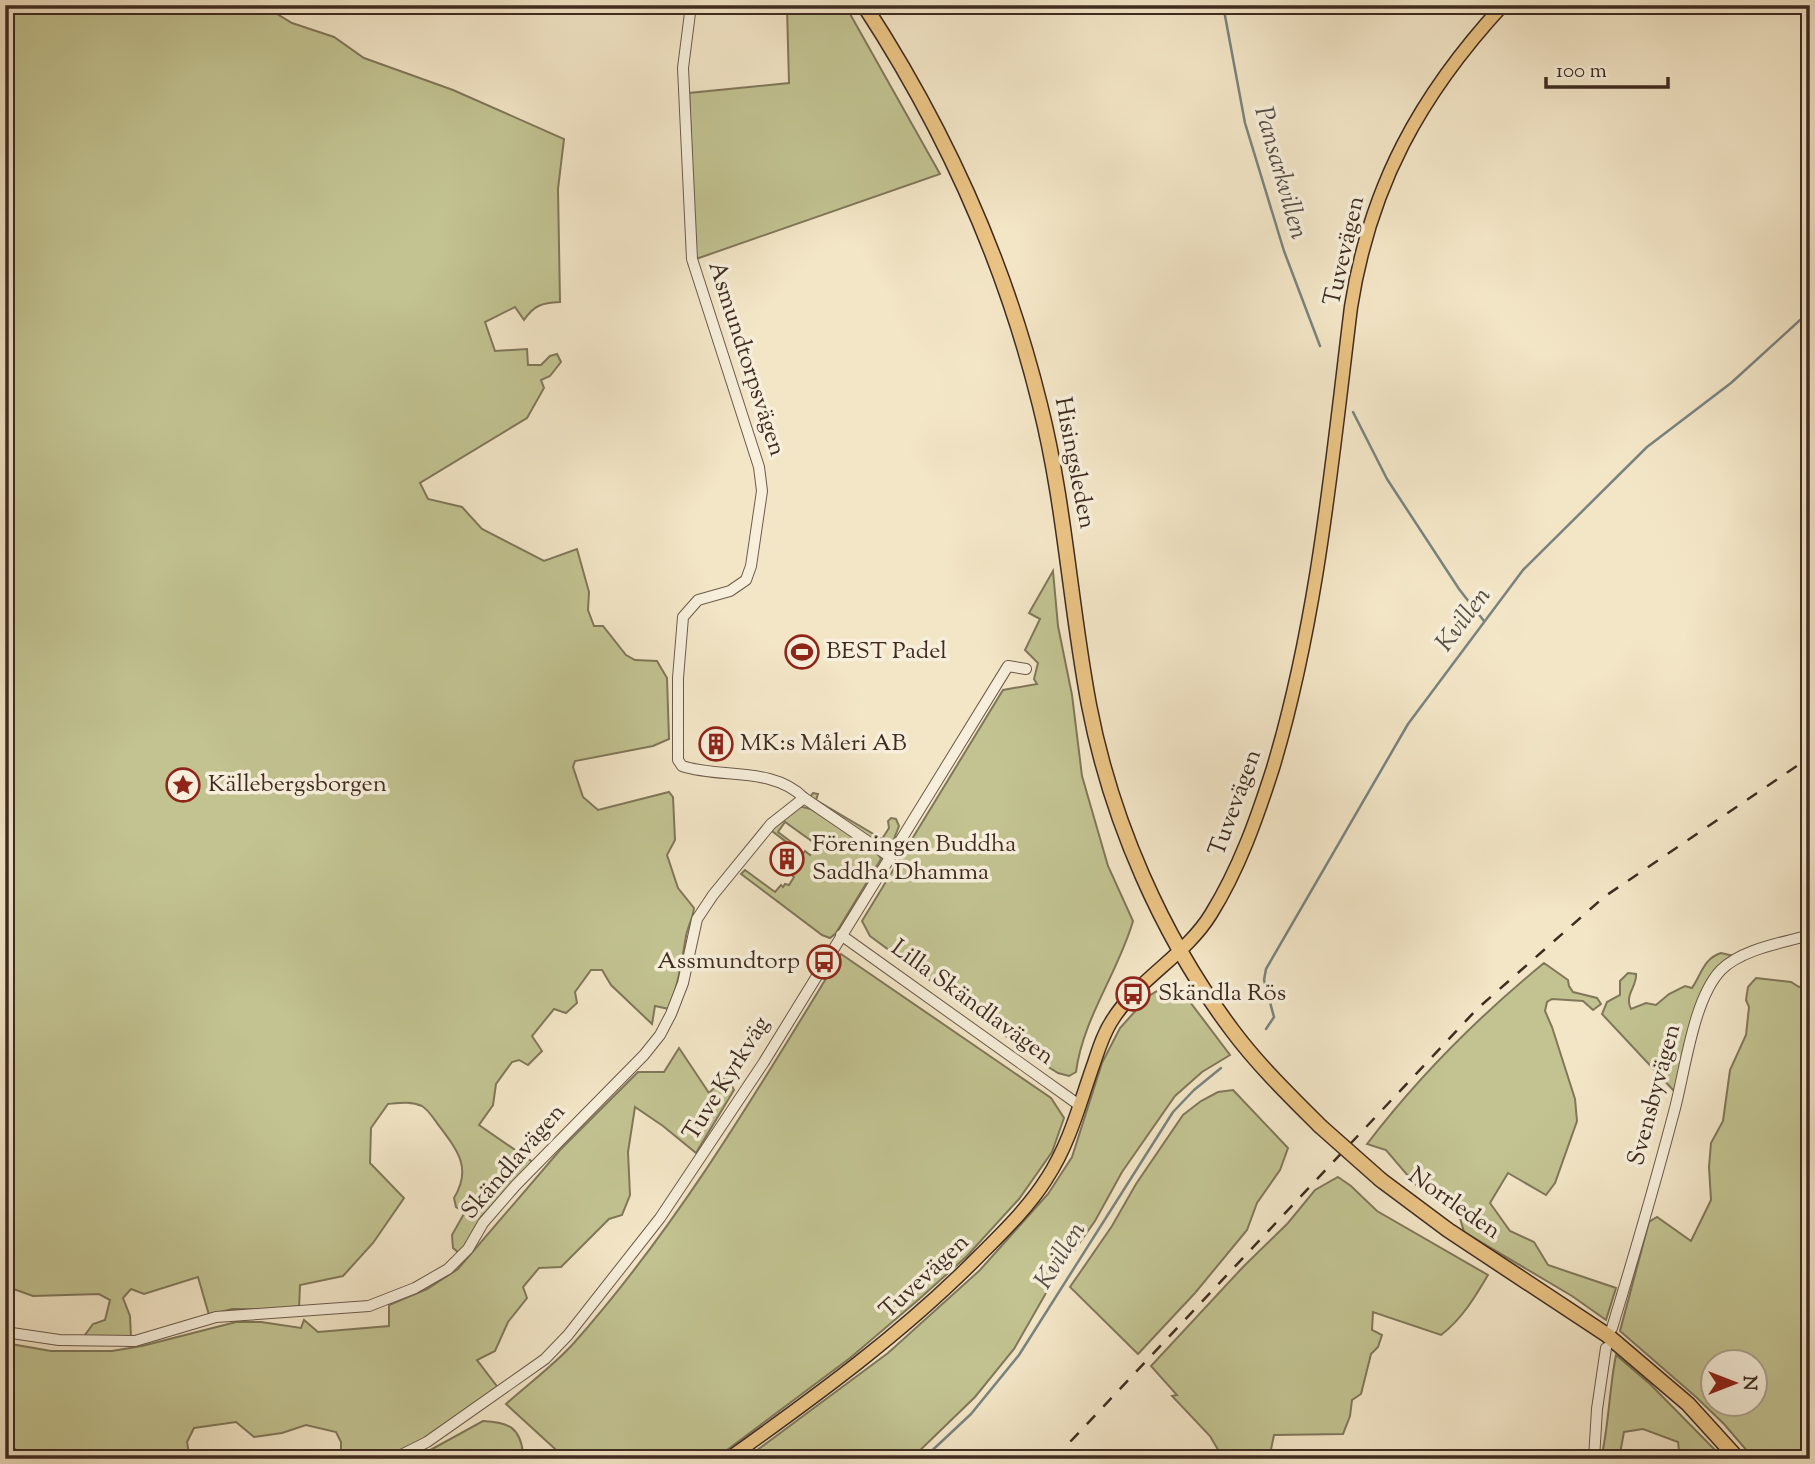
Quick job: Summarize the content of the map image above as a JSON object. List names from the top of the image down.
{
  "streets": {
    "highway": ["Hisingsleden", "Norrleden"],
    "main road": ["Tuvevägen"],
    "street": [
      "Asmundtorpsvägen",
      "Lilla Skändlavägen",
      "Tuve Kyrkväg",
      "Svensbyvägen",
      "Skändlavägen"
    ]
  },
  "crossings": [
    ["Tuvevägen", "Hisingsleden"],
    ["Tuvevägen", "Lilla Skändlavägen"],
    ["Tuvevägen", "Norrleden"],
    ["Asmundtorpsvägen", "Skändlavägen"],
    ["Hisingsleden", "Norrleden"],
    ["Lilla Skändlavägen", "Tuve Kyrkväg"]
  ],
  "water": ["Pansarkvillen", "Kvillen"],
  "places": {
    "sports": ["BEST Padel"],
    "building": ["MK:s Måleri AB", "Föreningen Buddha Saddha Dhamma"],
    "place": ["Källebergsborgen"],
    "bus stop": ["Assmundtorp", "Skändla Rös"]
  },
  "scale_bar": "100 m",
  "north": "right"
}
